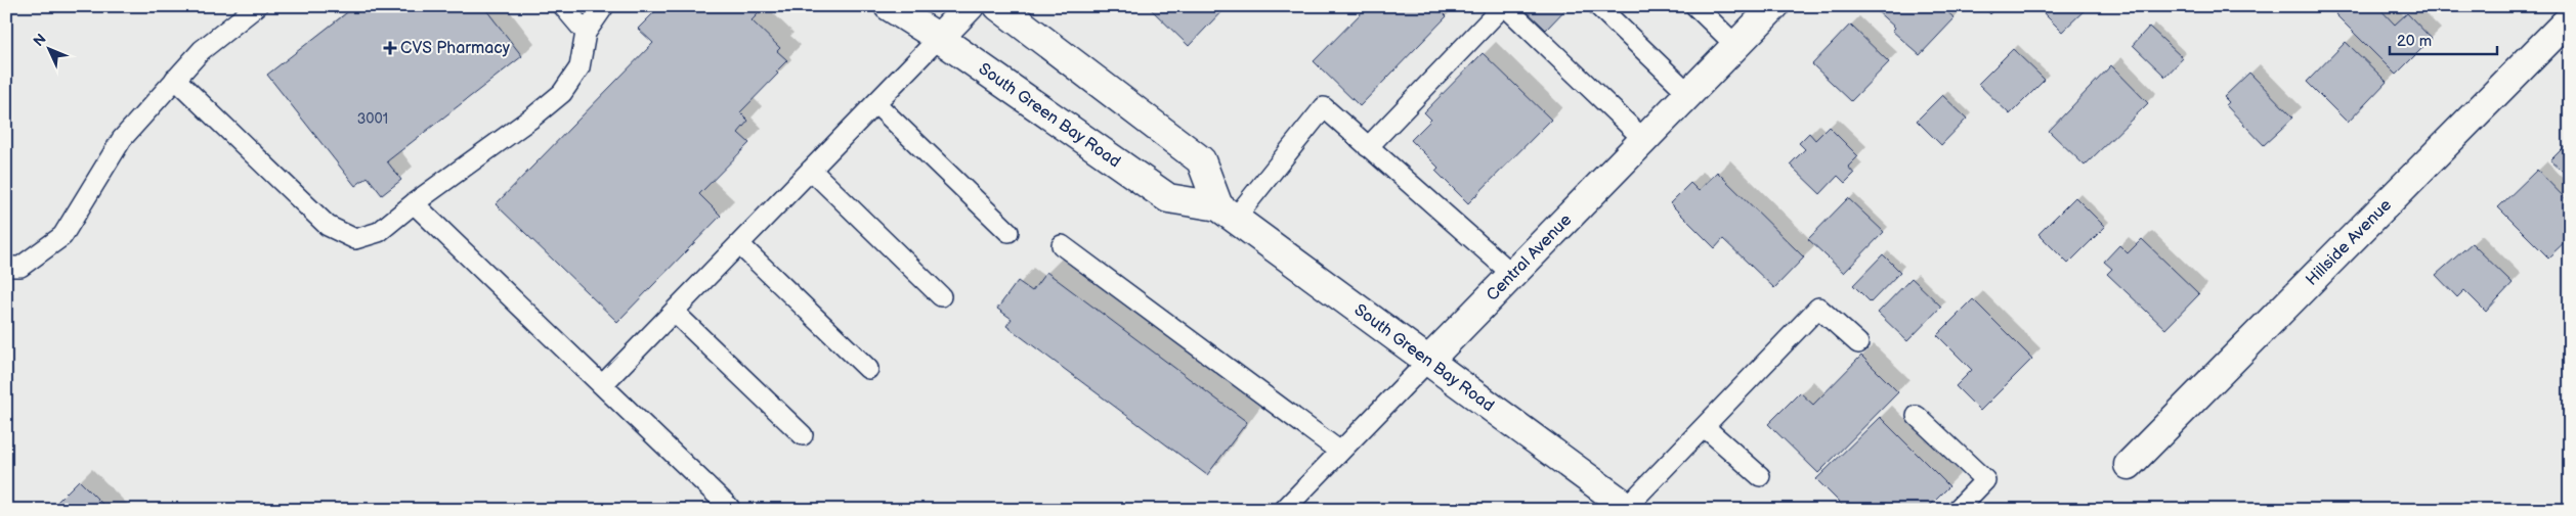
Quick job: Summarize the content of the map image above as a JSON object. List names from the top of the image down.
{
  "streets": {
    "main road": ["South Green Bay Road", "Hillside Avenue", "Central Avenue"]
  },
  "crossings": [
    ["South Green Bay Road", "Central Avenue"]
  ],
  "places": {
    "health": ["CVS Pharmacy"]
  },
  "house_numbers": ["3001"],
  "scale_bar": "20 m",
  "north": "top left"
}
